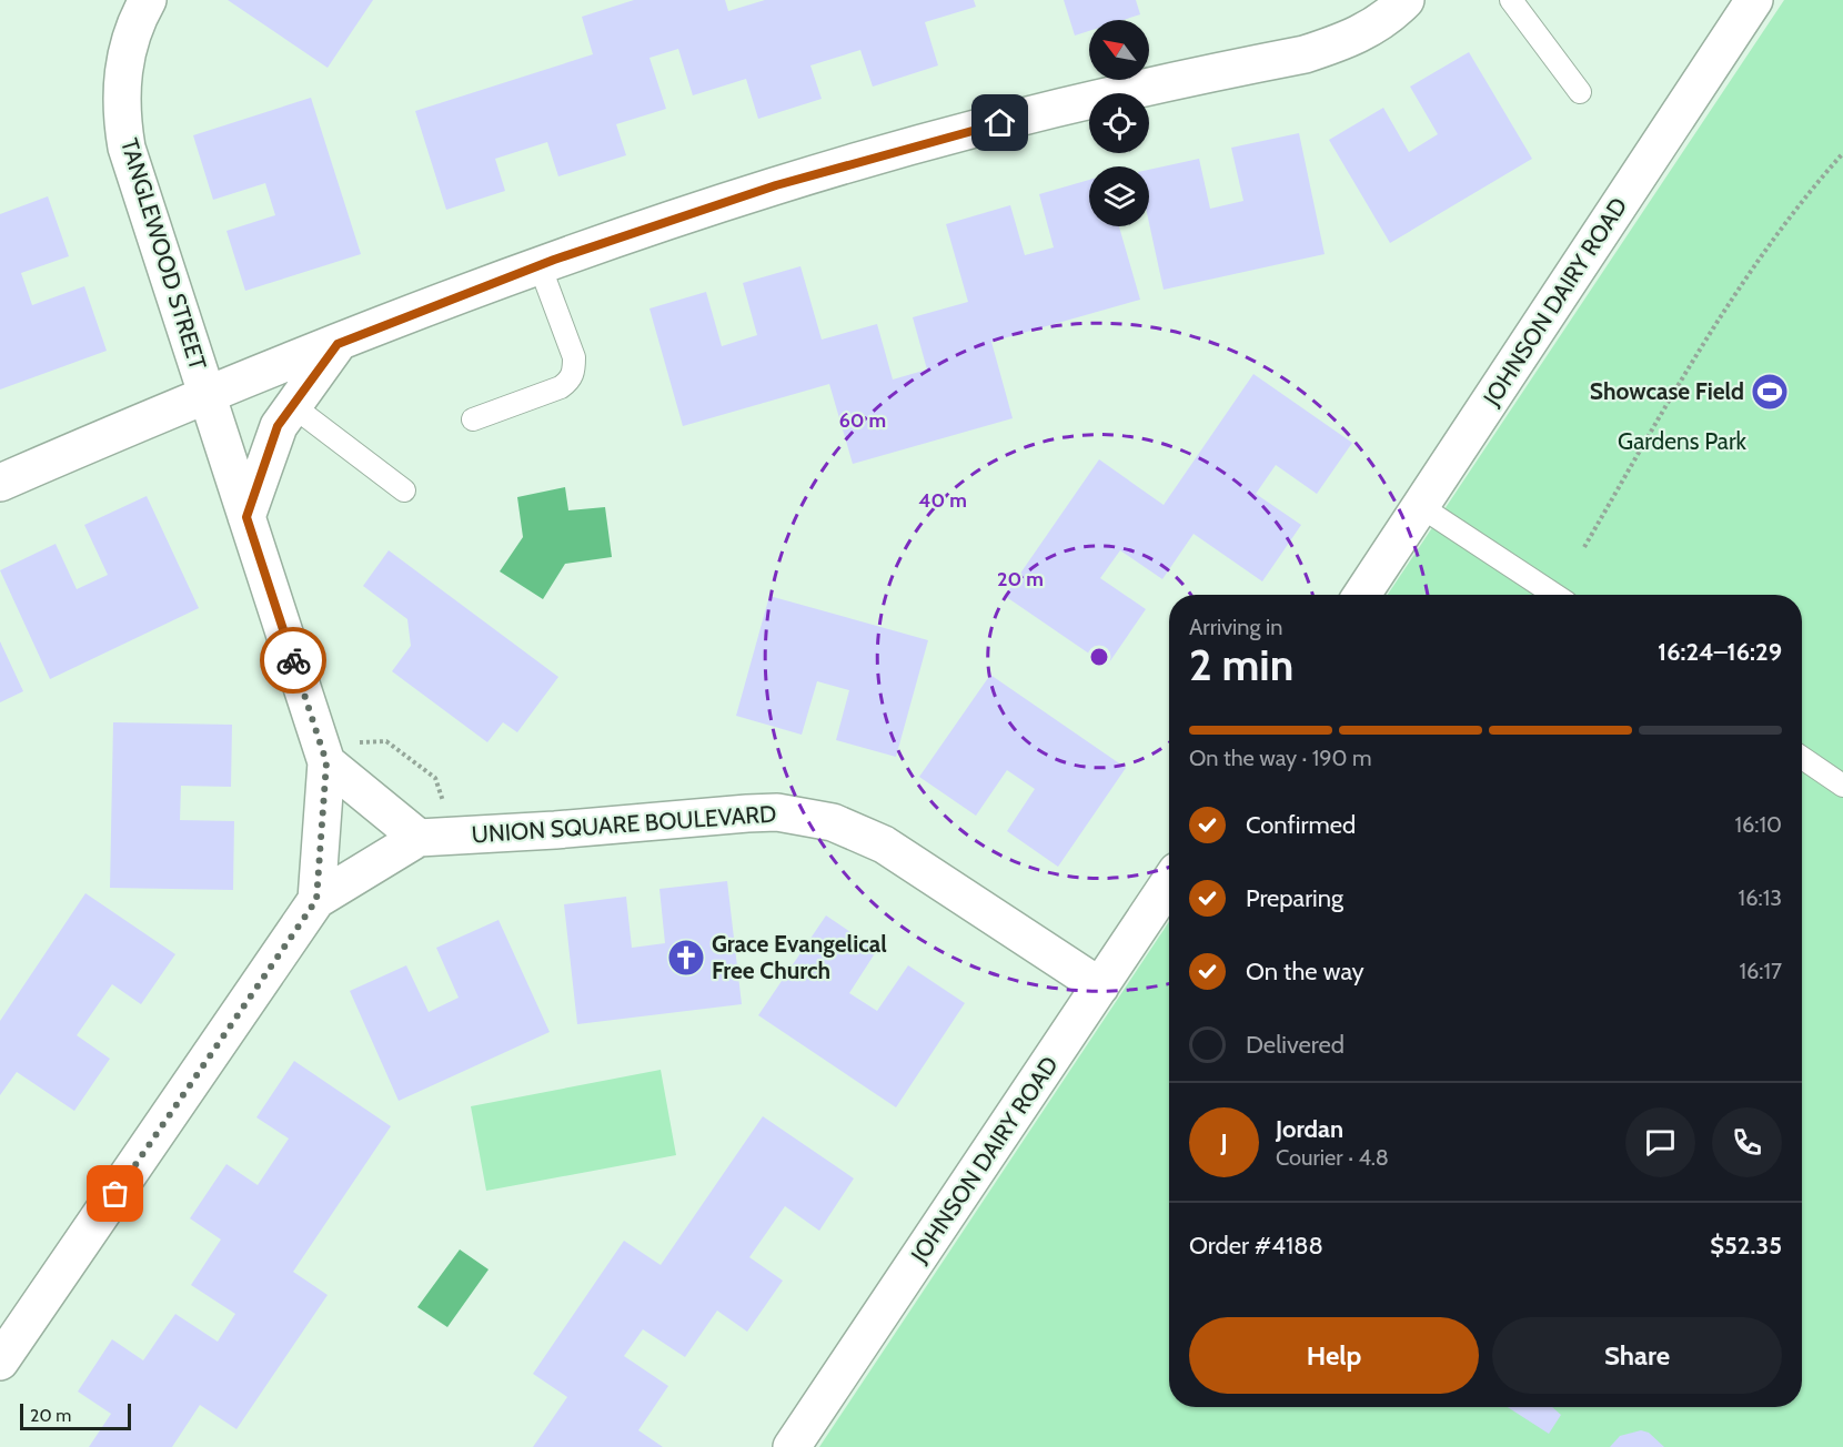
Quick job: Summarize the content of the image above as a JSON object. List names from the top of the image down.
{
  "streets": {
    "street": ["TANGLEWOOD STREET", "JOHNSON DAIRY ROAD", "UNION SQUARE BOULEVARD"]
  },
  "crossings": [
    ["JOHNSON DAIRY ROAD", "UNION SQUARE BOULEVARD"]
  ],
  "parks": ["Gardens Park"],
  "places": {
    "sports": ["Showcase Field"],
    "church": ["Grace Evangelical Free Church"]
  },
  "scale_bar": "20 m",
  "north": "top left",
  "page": {
    "heading": ["2 min", "Arriving in", "16:24–16:29"],
    "panel": [
      "Jordan",
      "Courier · 4.8",
      "Order #4188",
      "$52.35"
    ],
    "bar": "On the way · 190 m",
    "list": [
      ["Confirmed", "16:10"],
      ["Preparing", "16:13"],
      ["On the way", "16:17"],
      "Delivered"
    ],
    "round": "J",
    "buttons": ["Help", "Share"],
    "scale": "20 m"
  },
  "rings": ["60 m", "40 m", "20 m"]
}
